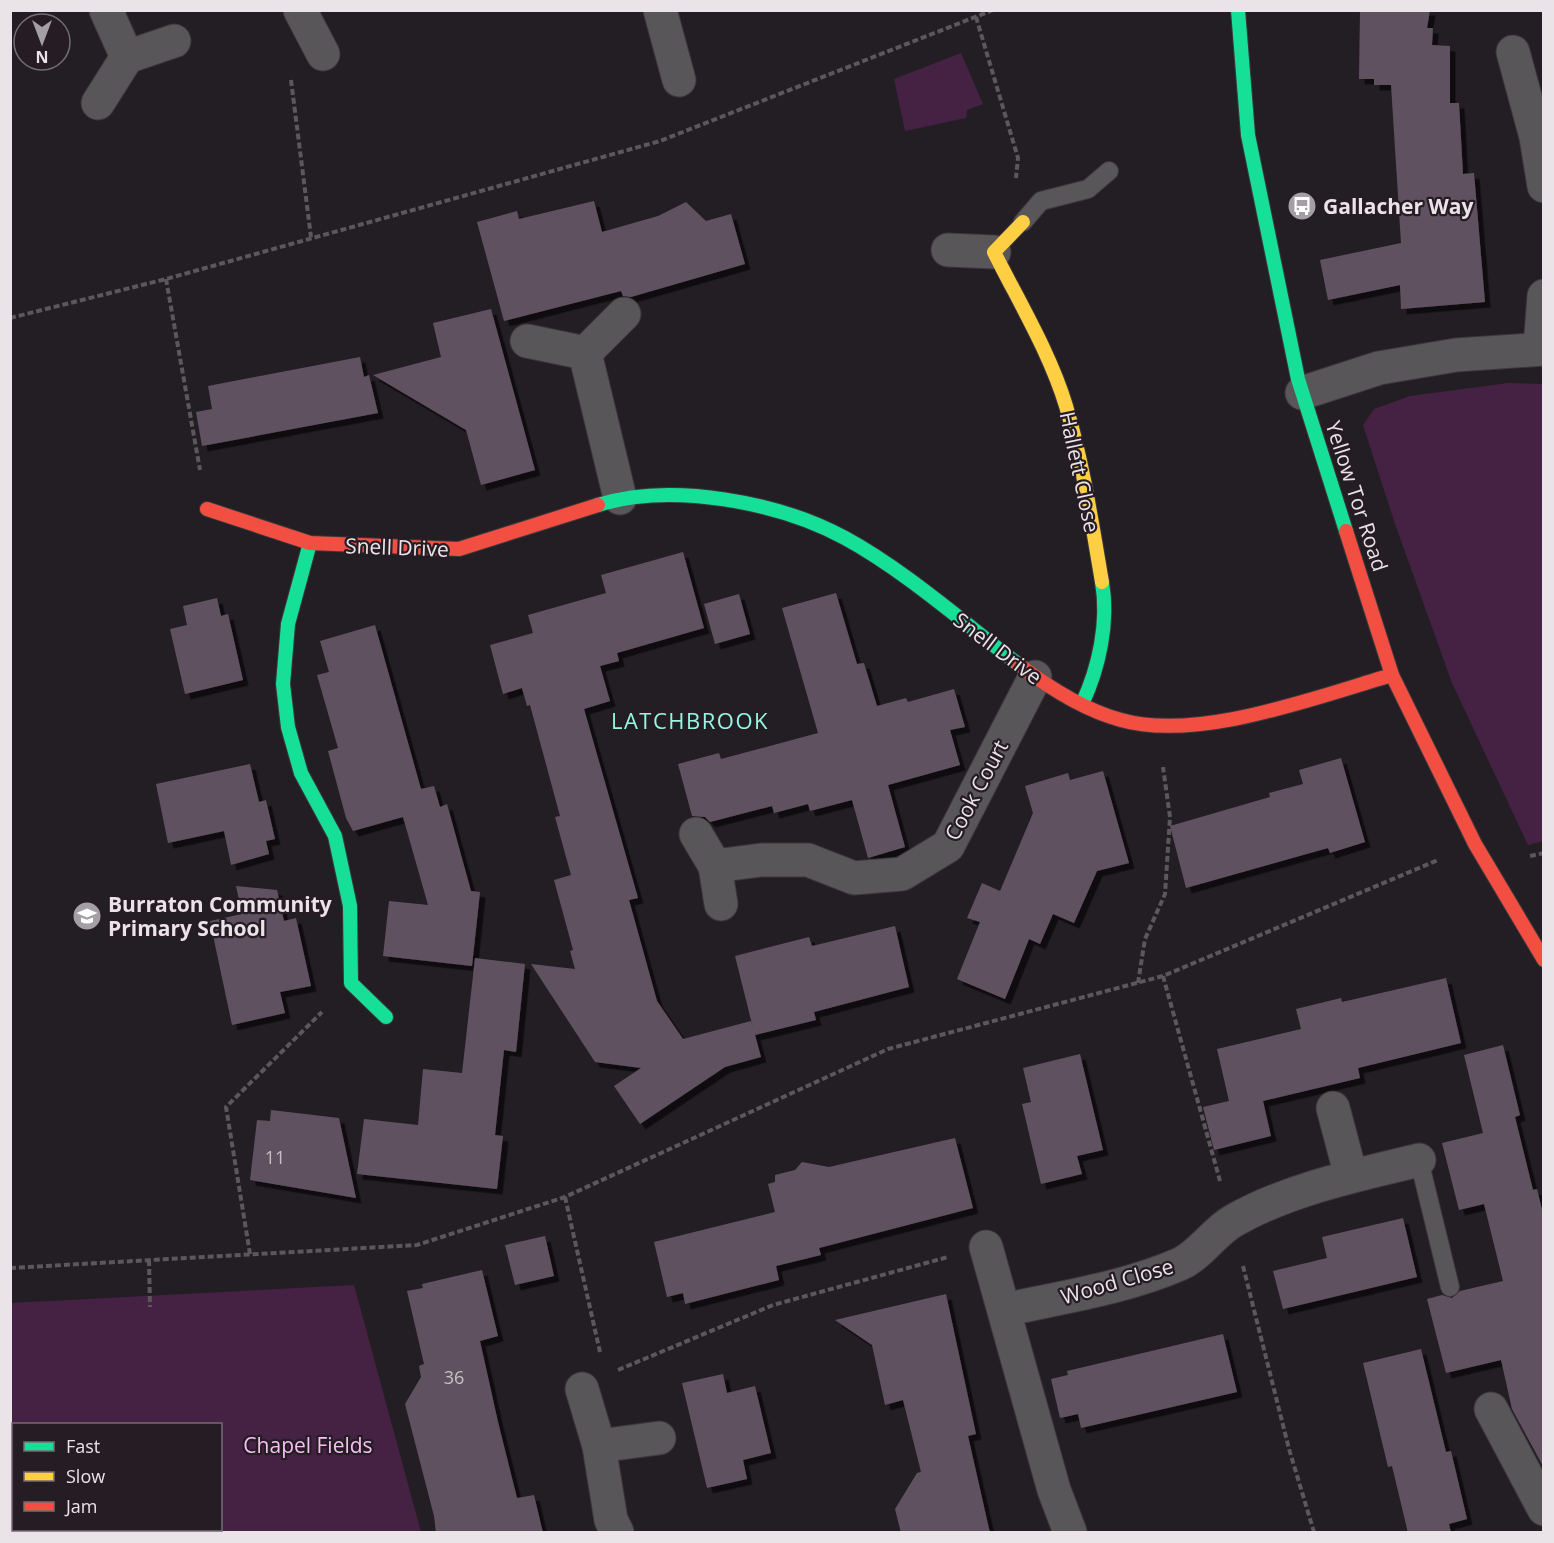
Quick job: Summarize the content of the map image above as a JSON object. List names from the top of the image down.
{
  "streets": {
    "street": [
      "Hallett Close",
      "Yellow Tor Road",
      "Snell Drive",
      "Cook Court",
      "Wood Close"
    ]
  },
  "crossings": [
    ["Hallett Close", "Snell Drive"],
    ["Yellow Tor Road", "Snell Drive"],
    ["Snell Drive", "Cook Court"]
  ],
  "districts": ["LATCHBROOK"],
  "parks": ["Chapel Fields"],
  "places": {
    "bus stop": ["Gallacher Way"],
    "school or university": ["Burraton Community Primary School"]
  },
  "house_numbers": ["11", "36"],
  "legend": ["Fast", "Slow", "Jam"],
  "north": "bottom"
}
